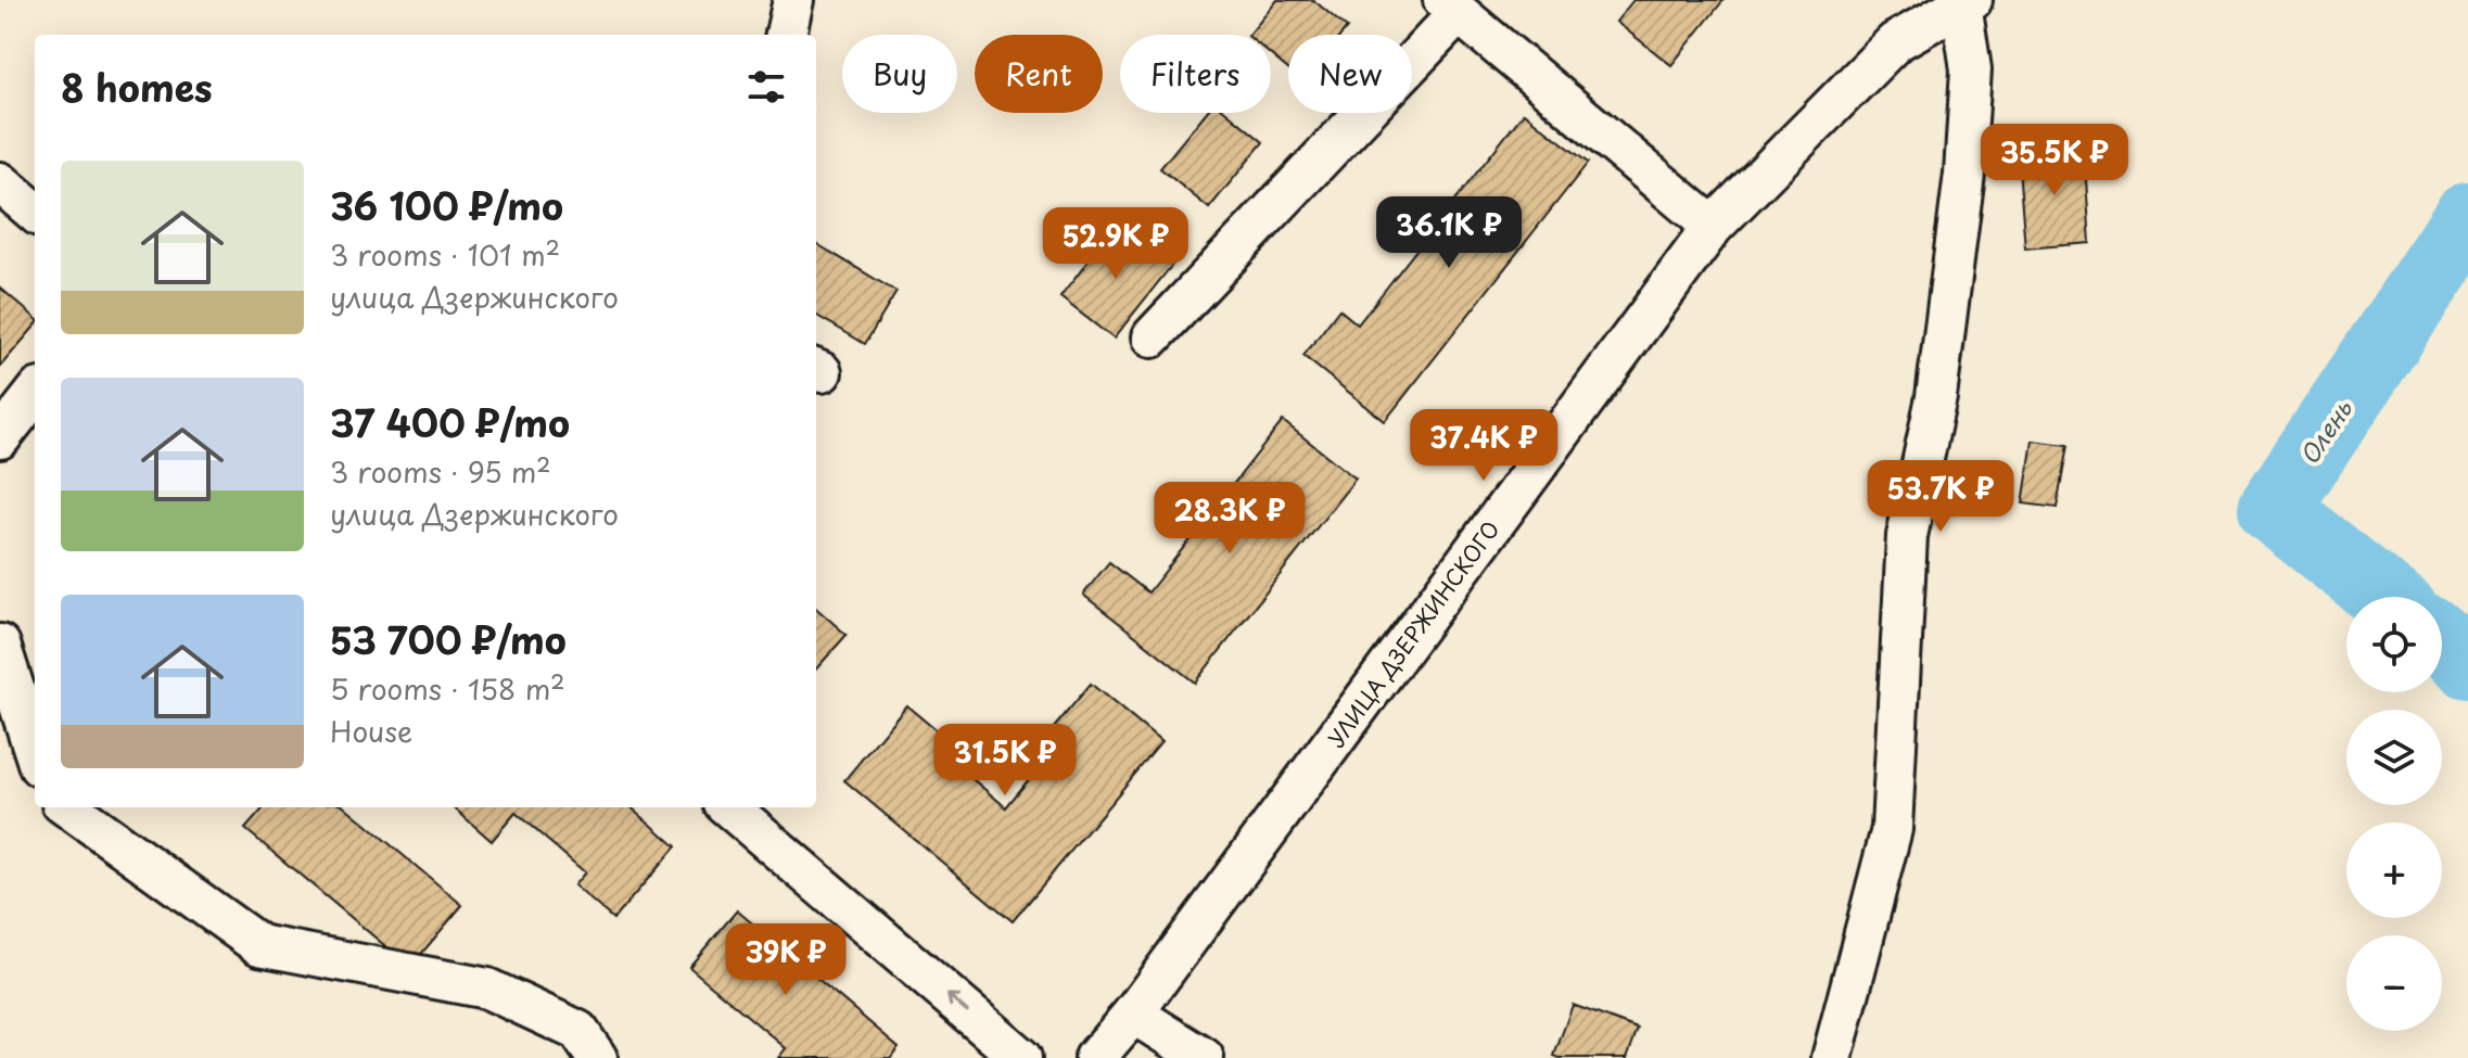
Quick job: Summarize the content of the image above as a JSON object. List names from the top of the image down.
{
  "streets": {
    "street": ["УЛИЦА ДЗЕРЖИНСКОГО"]
  },
  "water": ["Олень"],
  "page": {
    "chip": [
      "Buy",
      "Rent",
      "Filters",
      "New"
    ],
    "heading": "8 homes",
    "price": [
      "35.5K ₽",
      "36.1K ₽",
      "52.9K ₽",
      "37.4K ₽",
      "53.7K ₽",
      "28.3K ₽",
      "31.5K ₽",
      "39K ₽"
    ],
    "list": [
      {
        "name": "36 100 ₽/mo",
        "note": "3 rooms · 101 m² · улица Дзержинского"
      },
      {
        "name": "37 400 ₽/mo",
        "note": "3 rooms · 95 m² · улица Дзержинского"
      },
      {
        "name": "53 700 ₽/mo",
        "note": "5 rooms · 158 m² · House"
      }
    ],
    "map_buttons": ["+", "−"]
  }
}
